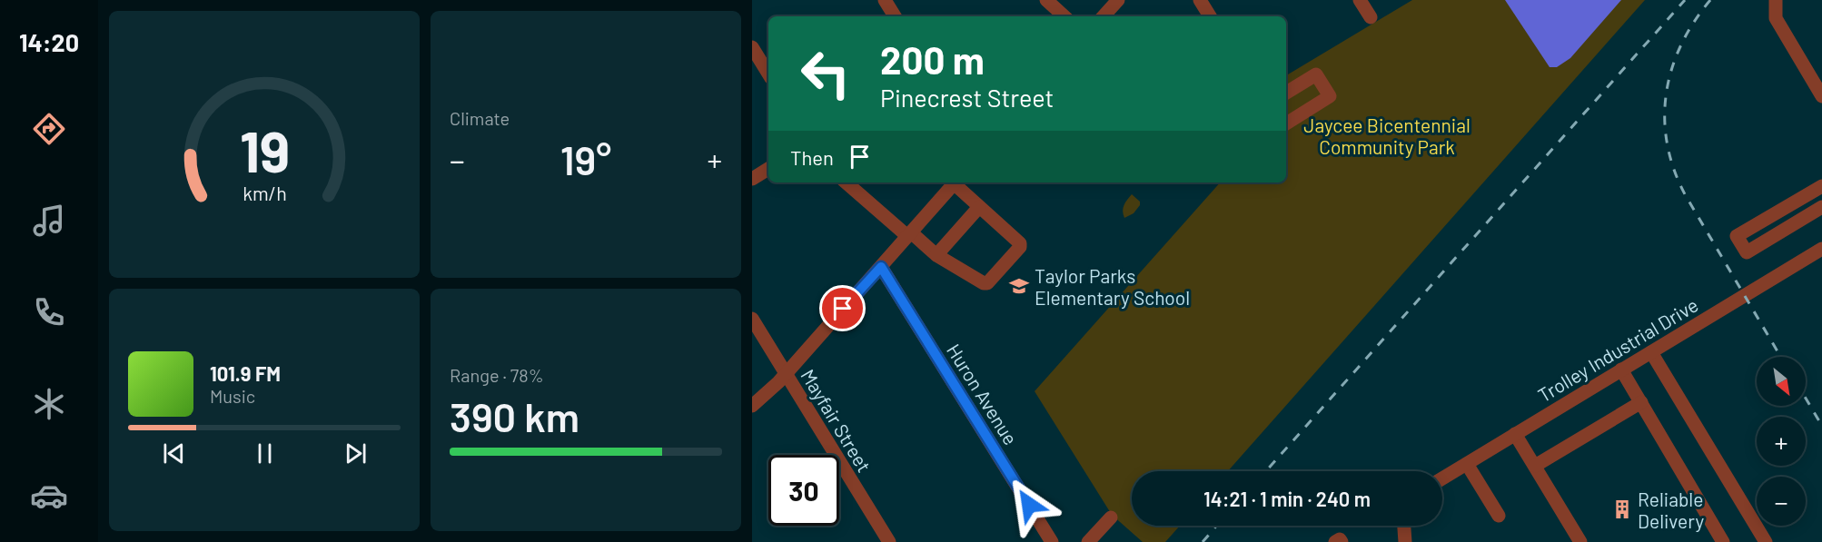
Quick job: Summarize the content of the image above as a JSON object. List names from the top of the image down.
{
  "streets": {
    "street": ["Trolley Industrial Drive", "Huron Avenue", "Mayfair Street"]
  },
  "parks": ["Jaycee Bicentennial Community Park"],
  "places": {
    "school or university": ["Taylor Parks Elementary School"],
    "building": ["Reliable Delivery"]
  },
  "north": "bottom right",
  "page": {
    "tabs": "14:20",
    "tile": [
      "Climate",
      ["Range · 78%", "390 km"]
    ],
    "turn": ["200 m", "Pinecrest Street"],
    "then": "Then",
    "heat": ["−", "19°", "+"],
    "song": ["101.9 FM", "Music"],
    "map_buttons": ["+", "−"],
    "limit": "30",
    "trip": "14:21 · 1 min · 240 m",
    "gauge": ["19", "km/h"]
  }
}
